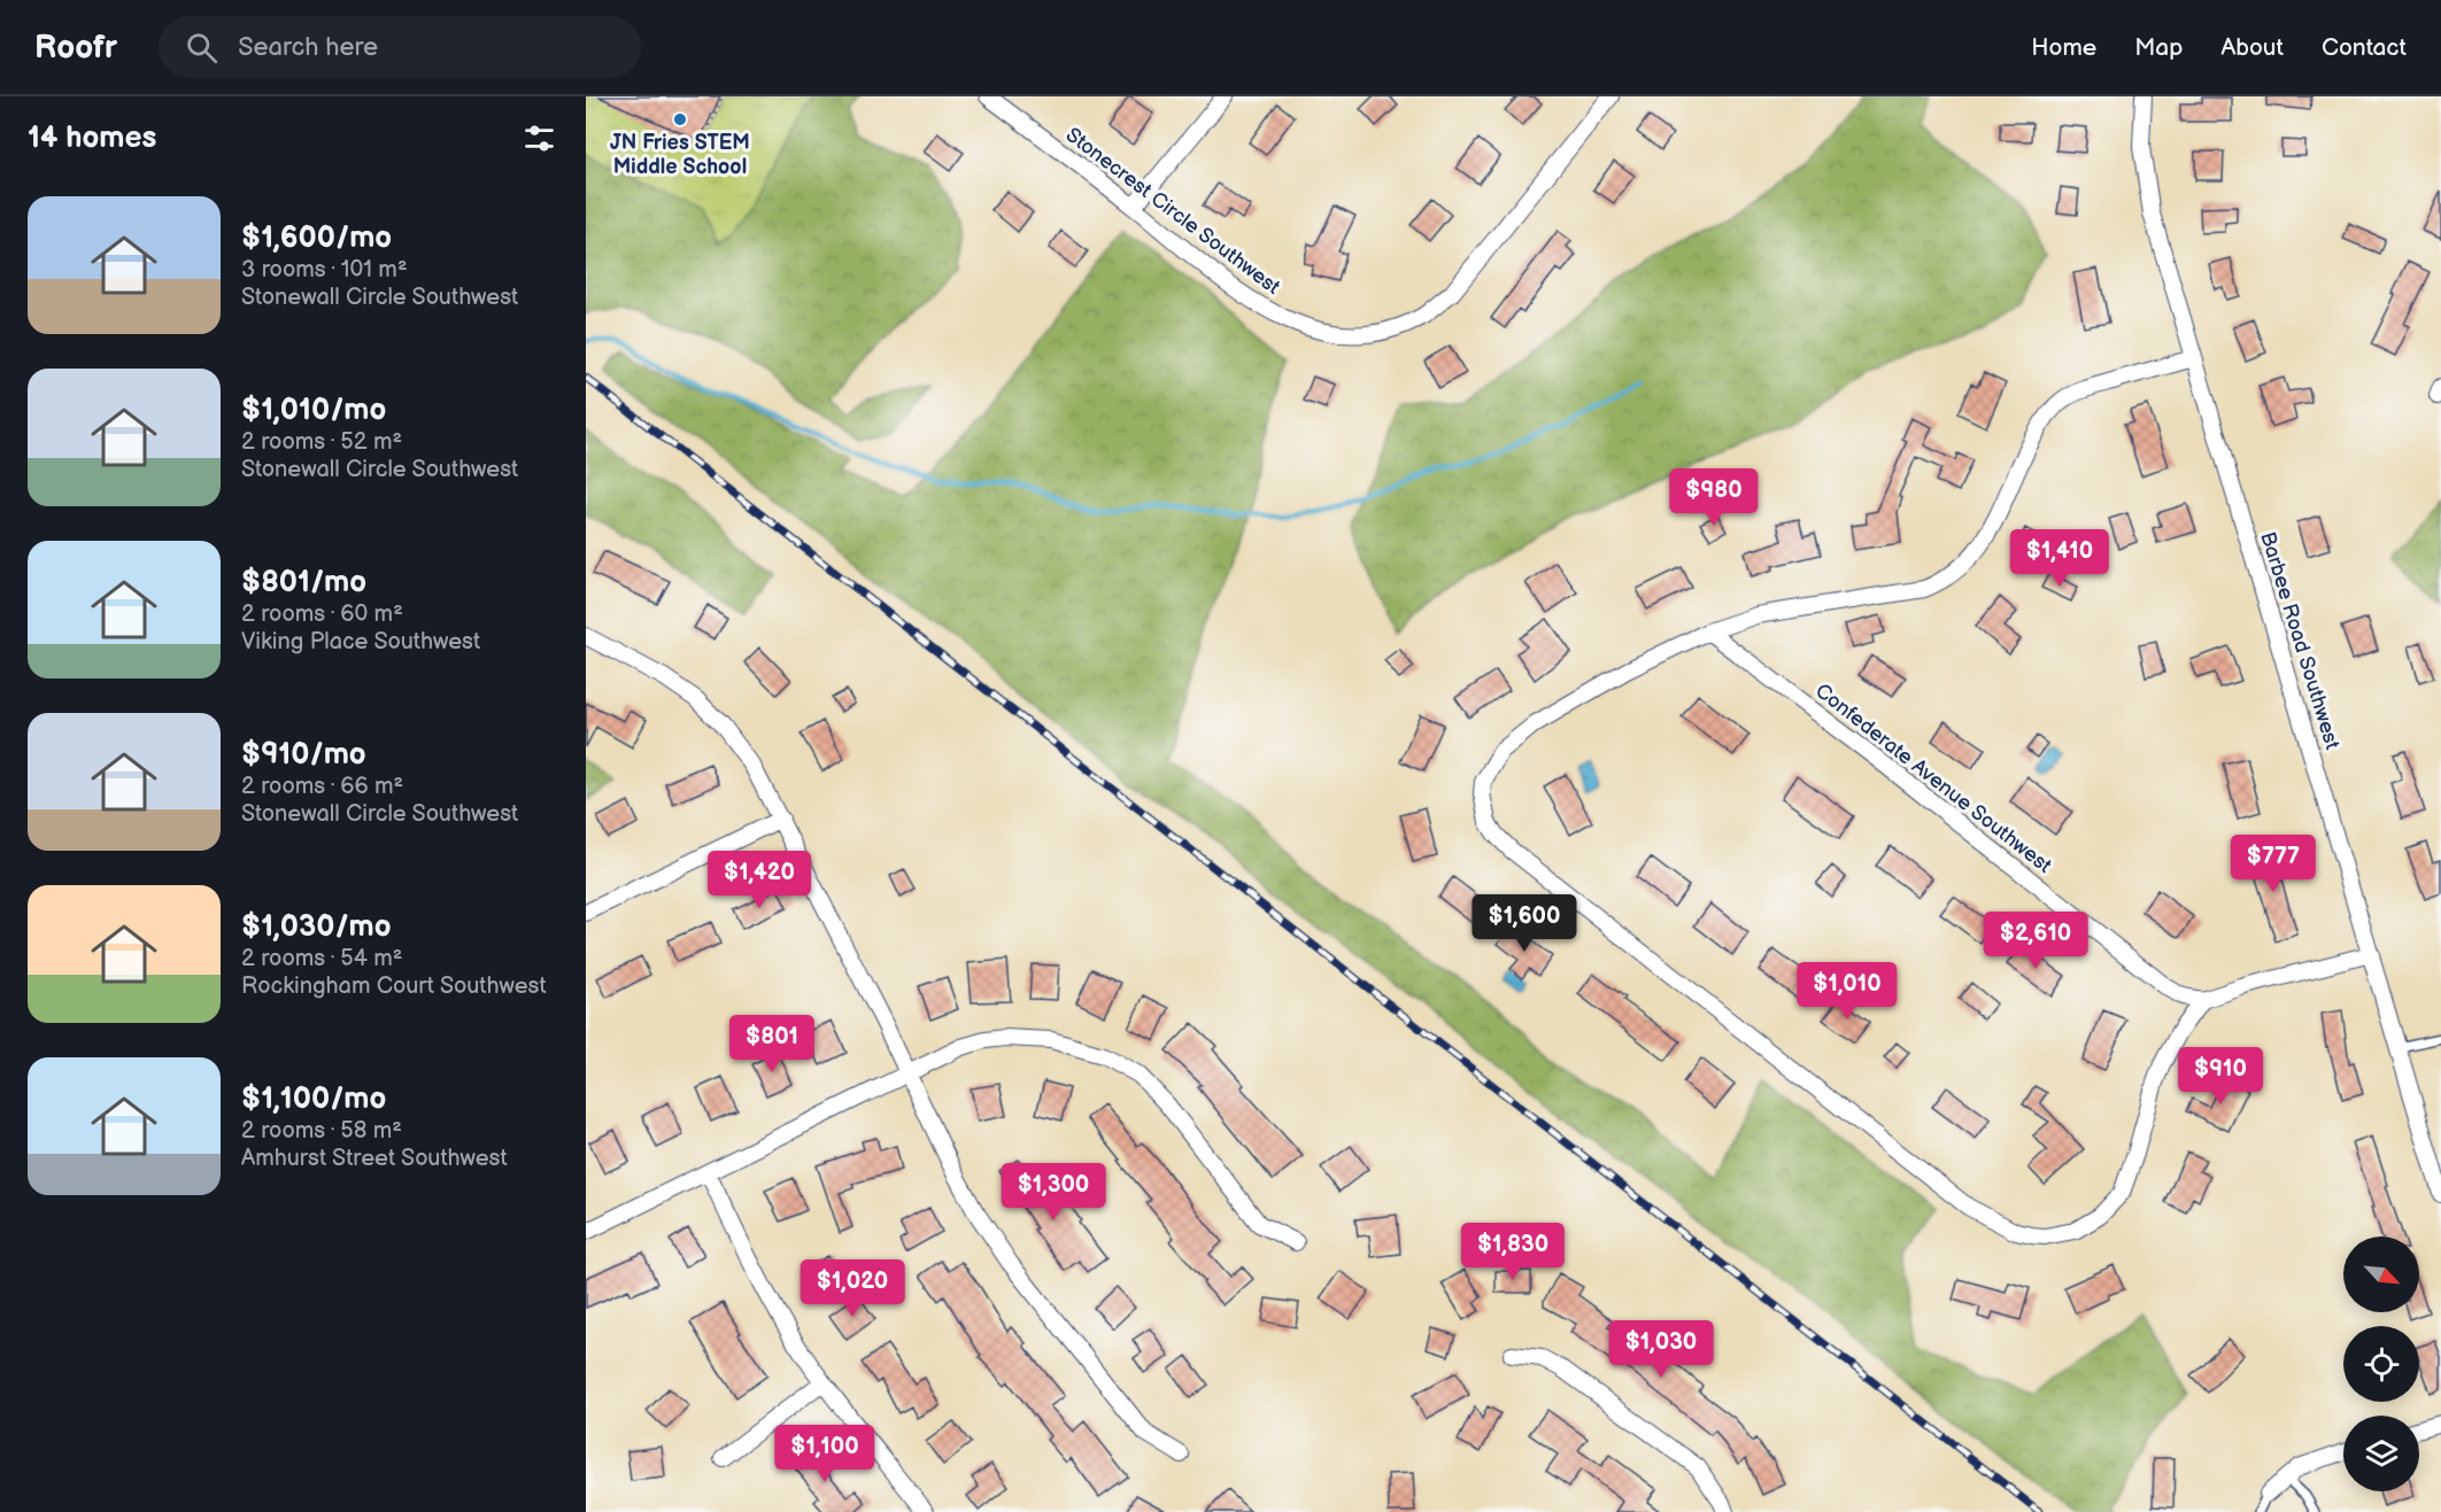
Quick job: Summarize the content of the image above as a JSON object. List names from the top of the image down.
{
  "streets": {
    "street": ["Stonecrest Circle Southwest", "Barbee Road Southwest", "Confederate Avenue Southwest"]
  },
  "places": ["JN Fries STEM Middle School"],
  "north": "bottom right",
  "page": {
    "header": "Roofr",
    "search": "Search here",
    "nav": [
      "Home",
      "Map",
      "About",
      "Contact"
    ],
    "heading": "14 homes",
    "list": [
      {
        "name": "$1,600/mo",
        "note": "3 rooms · 101 m² · Stonewall Circle Southwest"
      },
      {
        "name": "$1,010/mo",
        "note": "2 rooms · 52 m² · Stonewall Circle Southwest"
      },
      {
        "name": "$801/mo",
        "note": "2 rooms · 60 m² · Viking Place Southwest"
      },
      {
        "name": "$910/mo",
        "note": "2 rooms · 66 m² · Stonewall Circle Southwest"
      },
      {
        "name": "$1,030/mo",
        "note": "2 rooms · 54 m² · Rockingham Court Southwest"
      },
      {
        "name": "$1,100/mo",
        "note": "2 rooms · 58 m² · Amhurst Street Southwest"
      }
    ],
    "price": [
      "$980",
      "$1,410",
      "$777",
      "$1,420",
      "$1,600",
      "$2,610",
      "$1,010",
      "$801",
      "$910",
      "$1,300",
      "$1,830",
      "$1,020",
      "$1,030",
      "$1,100"
    ]
  }
}
